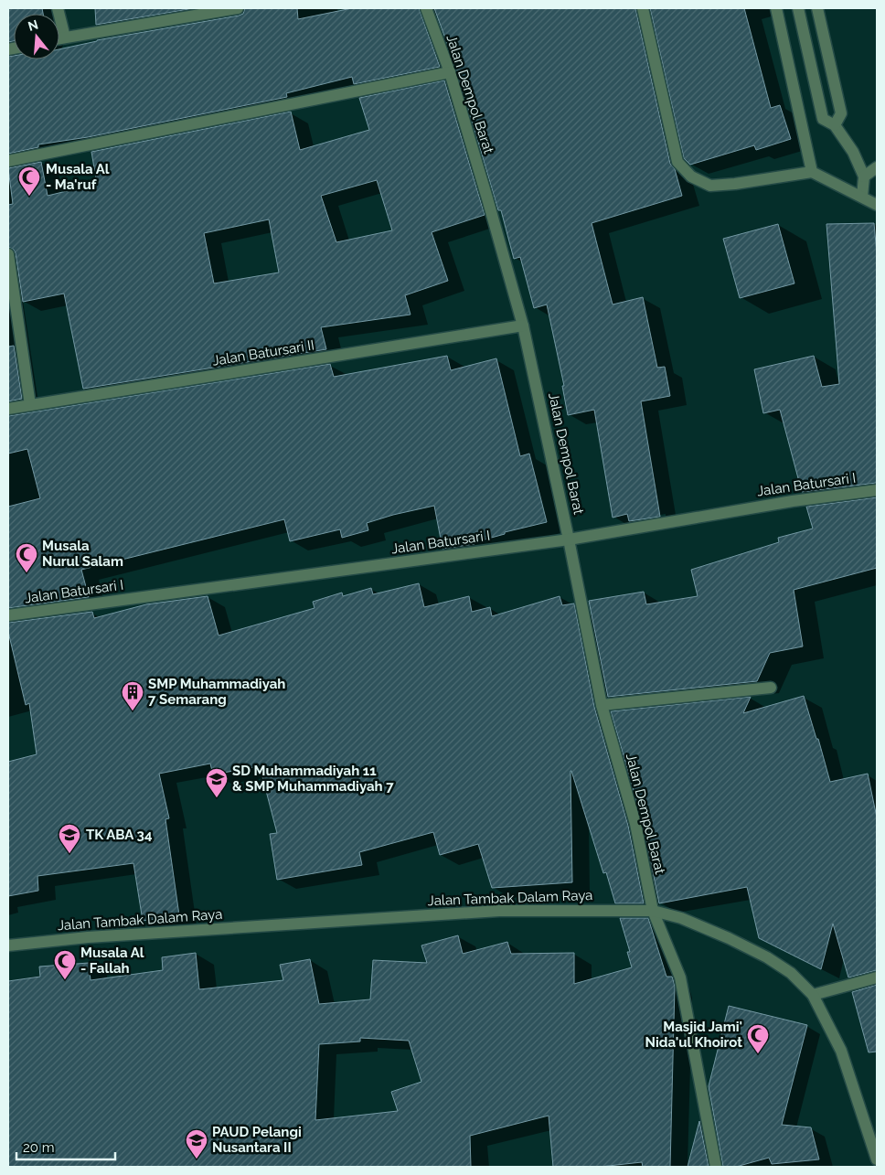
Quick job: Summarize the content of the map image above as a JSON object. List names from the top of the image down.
{
  "streets": {
    "street": [
      "Jalan Dempol Barat",
      "Jalan Batursari II",
      "Jalan Batursari I",
      "Jalan Tambak Dalam Raya"
    ]
  },
  "crossings": [
    ["Jalan Dempol Barat", "Jalan Batursari II"],
    ["Jalan Dempol Barat", "Jalan Batursari I"],
    ["Jalan Dempol Barat", "Jalan Tambak Dalam Raya"]
  ],
  "places": {
    "mosque": [
      "Musala Al - Ma'ruf",
      "Musala Nurul Salam",
      "Musala Al - Fallah",
      "Masjid Jami' Nida'ul Khoirot"
    ],
    "building": ["SMP Muhammadiyah 7 Semarang"],
    "school or university": ["SD Muhammadiyah 11 & SMP Muhammadiyah 7", "TK ABA 34", "PAUD Pelangi Nusantara II"]
  },
  "scale_bar": "20 m",
  "north": "top"
}
